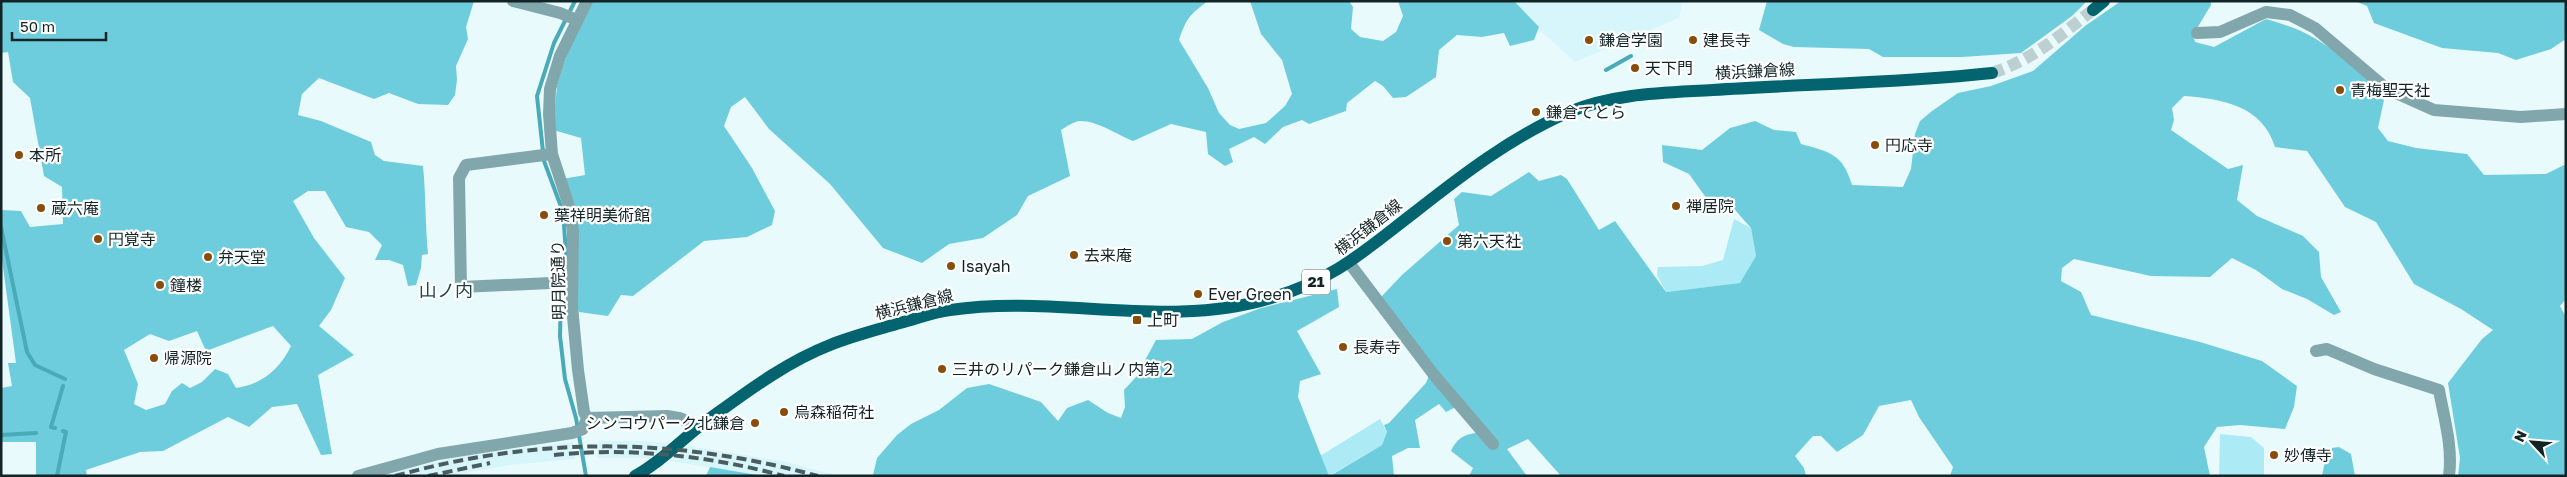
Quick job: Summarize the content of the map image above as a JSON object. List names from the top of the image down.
{
  "streets": {
    "main road": ["横浜鎌倉線", "21"],
    "street": ["明月院通り"]
  },
  "districts": ["山ノ内"],
  "places": {
    "other": [
      "鎌倉学園",
      "建長寺",
      "天下門",
      "青梅聖天社",
      "鎌倉てとら",
      "円応寺",
      "本所",
      "禅居院",
      "蔵六庵",
      "葉祥明美術館",
      "円覚寺",
      "第六天社",
      "去来庵",
      "弁天堂",
      "Isayah",
      "鐘楼",
      "Ever Green",
      "長寿寺",
      "帰源院",
      "三井のリパーク鎌倉山ノ内第２",
      "烏森稲荷社",
      "シンコウパーク北鎌倉",
      "妙傳寺"
    ],
    "transit": ["上町"]
  },
  "scale_bar": "50 m",
  "north": "top left"
}
